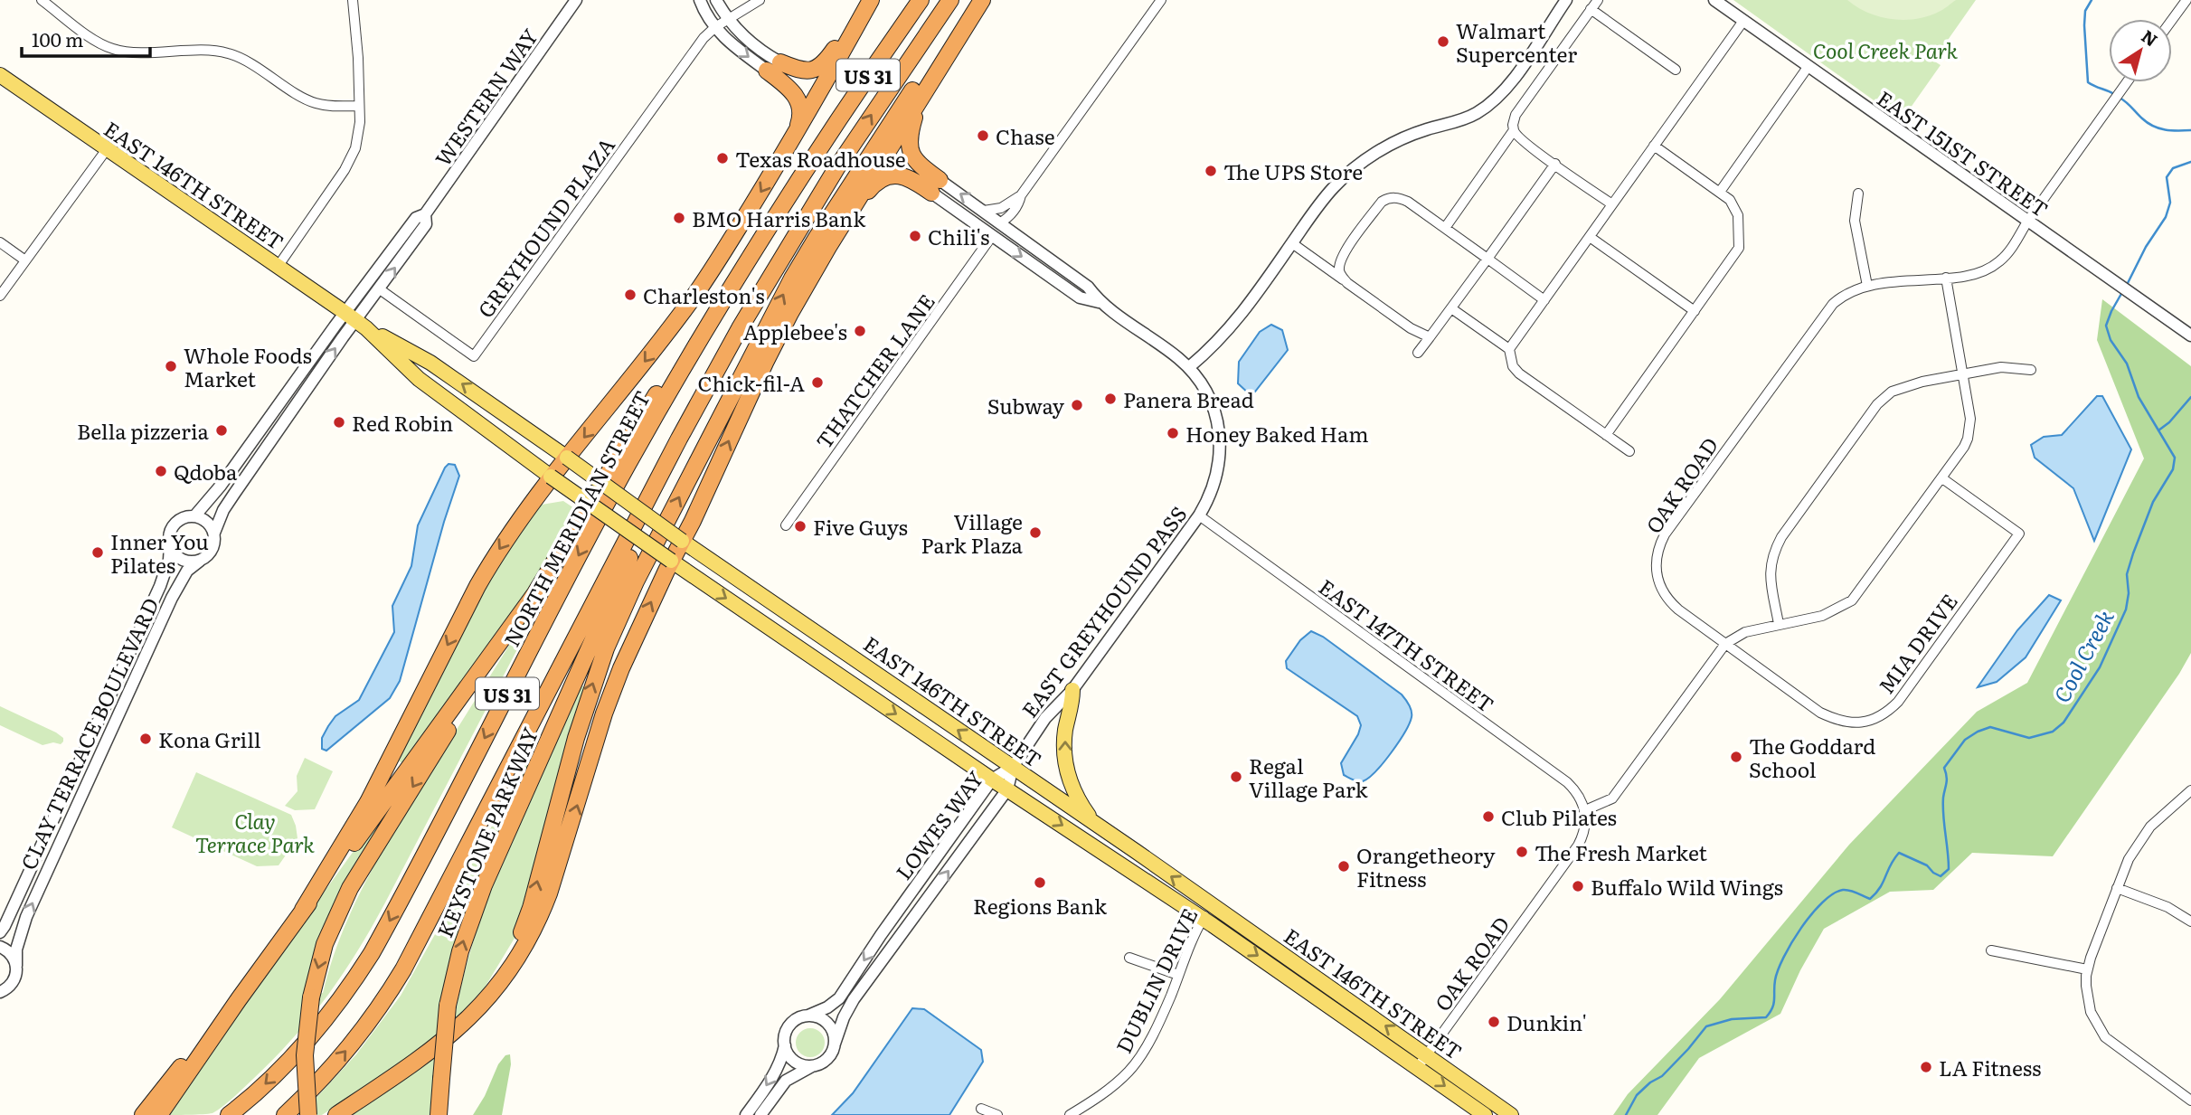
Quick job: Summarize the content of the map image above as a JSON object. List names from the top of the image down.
{
  "streets": {
    "highway": ["US 31", "NORTH MERIDIAN STREET", "KEYSTONE PARKWAY"],
    "main road": ["EAST 146TH STREET"],
    "street": [
      "WESTERN WAY",
      "EAST 151ST STREET",
      "GREYHOUND PLAZA",
      "THATCHER LANE",
      "OAK ROAD",
      "EAST GREYHOUND PASS",
      "MIA DRIVE",
      "EAST 147TH STREET",
      "CLAY TERRACE BOULEVARD",
      "LOWES WAY",
      "DUBLIN DRIVE"
    ]
  },
  "crossings": [
    ["US 31", "KEYSTONE PARKWAY"],
    ["WESTERN WAY", "EAST 146TH STREET"],
    ["WESTERN WAY", "GREYHOUND PLAZA"],
    ["EAST 151ST STREET", "OAK ROAD"],
    ["EAST 146TH STREET", "OAK ROAD"],
    ["EAST 146TH STREET", "EAST GREYHOUND PASS"],
    ["EAST 146TH STREET", "LOWES WAY"],
    ["EAST 146TH STREET", "DUBLIN DRIVE"],
    ["THATCHER LANE", "EAST GREYHOUND PASS"],
    ["OAK ROAD", "MIA DRIVE"],
    ["OAK ROAD", "EAST 147TH STREET"],
    ["EAST GREYHOUND PASS", "EAST 147TH STREET"],
    ["EAST GREYHOUND PASS", "LOWES WAY"]
  ],
  "water": ["Cool Creek"],
  "parks": ["Cool Creek Park", "Clay Terrace Park"],
  "places": [
    "Walmart Supercenter",
    "Chase",
    "Texas Roadhouse",
    "The UPS Store",
    "BMO Harris Bank",
    "Chili's",
    "Charleston's",
    "Applebee's",
    "Whole Foods Market",
    "Chick-fil-A",
    "Panera Bread",
    "Subway",
    "Red Robin",
    "Bella pizzeria",
    "Honey Baked Ham",
    "Qdoba",
    "Five Guys",
    "Village Park Plaza",
    "Inner You Pilates",
    "Kona Grill",
    "The Goddard School",
    "Regal Village Park",
    "Club Pilates",
    "The Fresh Market",
    "Orangetheory Fitness",
    "Regions Bank",
    "Buffalo Wild Wings",
    "Dunkin'",
    "LA Fitness"
  ],
  "scale_bar": "100 m",
  "north": "top right"
}
